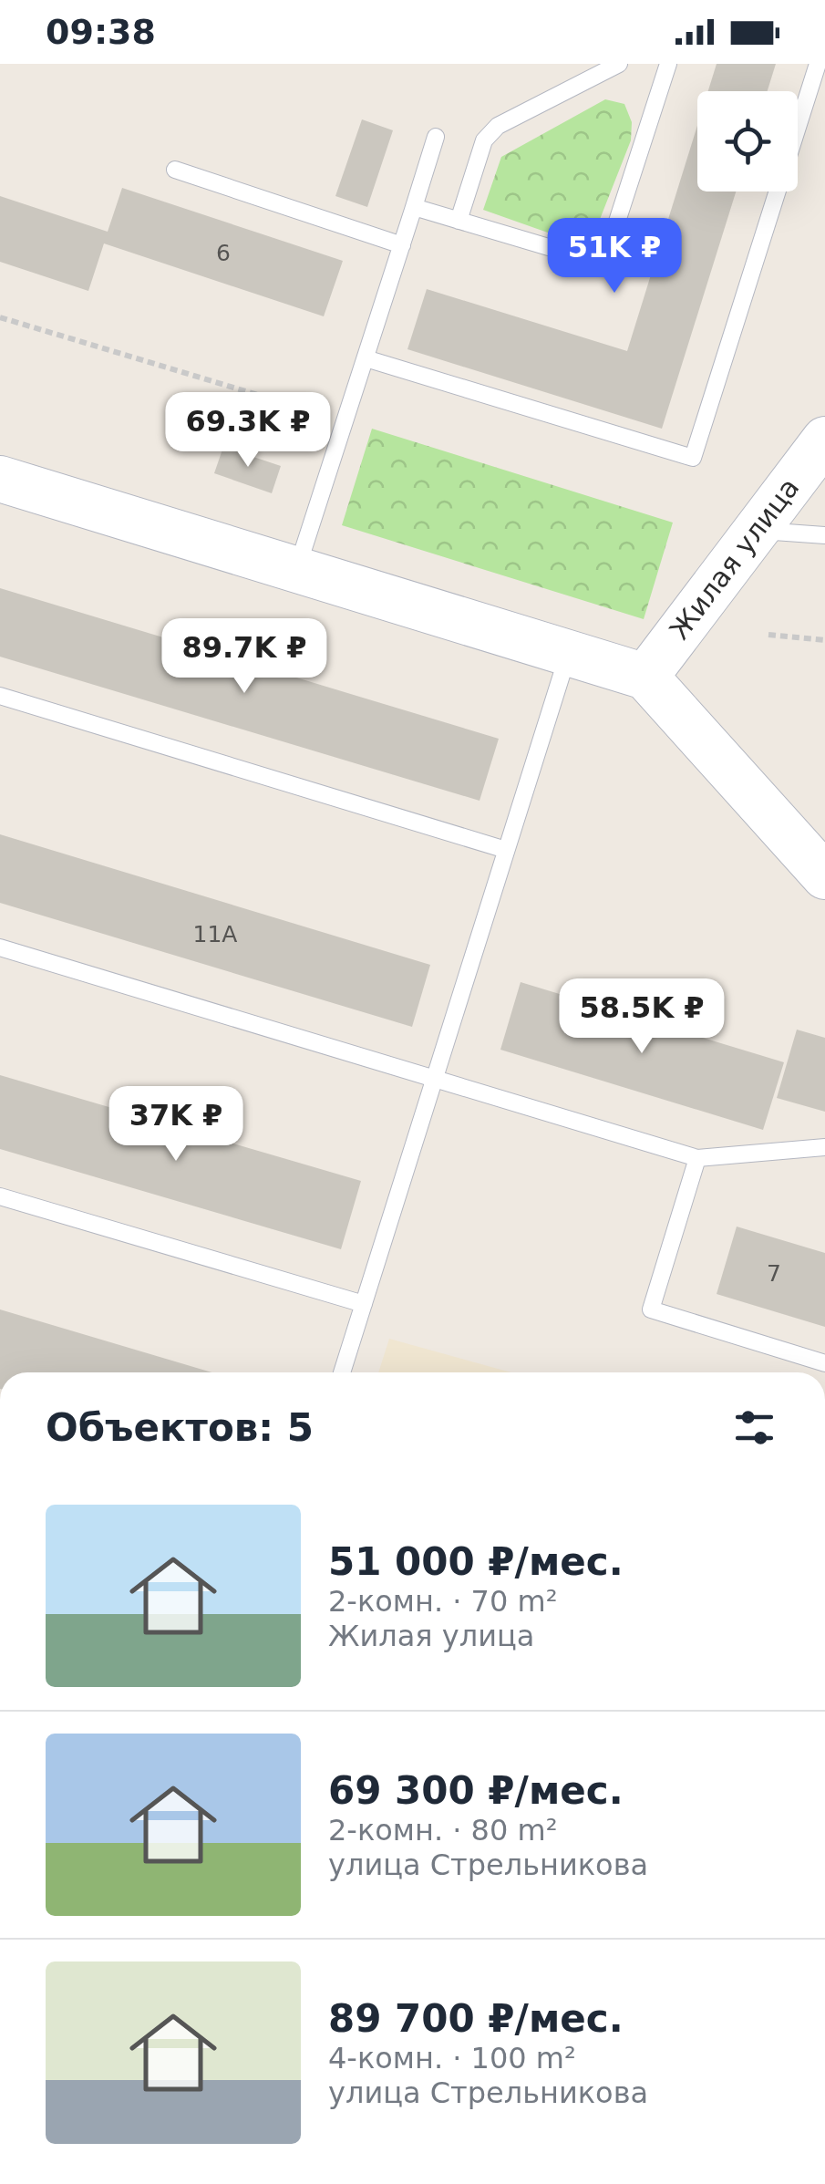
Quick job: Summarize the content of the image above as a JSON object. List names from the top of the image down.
{
  "streets": {
    "street": ["Жилая улица"]
  },
  "house_numbers": ["6", "11А", "7"],
  "page": {
    "status": "09:38",
    "price": [
      "51K ₽",
      "69.3K ₽",
      "89.7K ₽",
      "58.5K ₽",
      "37K ₽"
    ],
    "heading": "Объектов: 5",
    "list": [
      {
        "name": "51 000 ₽/мес.",
        "note": "2-комн. · 70 m² · Жилая улица"
      },
      {
        "name": "69 300 ₽/мес.",
        "note": "2-комн. · 80 m² · улица Стрельникова"
      },
      {
        "name": "89 700 ₽/мес.",
        "note": "4-комн. · 100 m² · улица Стрельникова"
      }
    ]
  }
}
